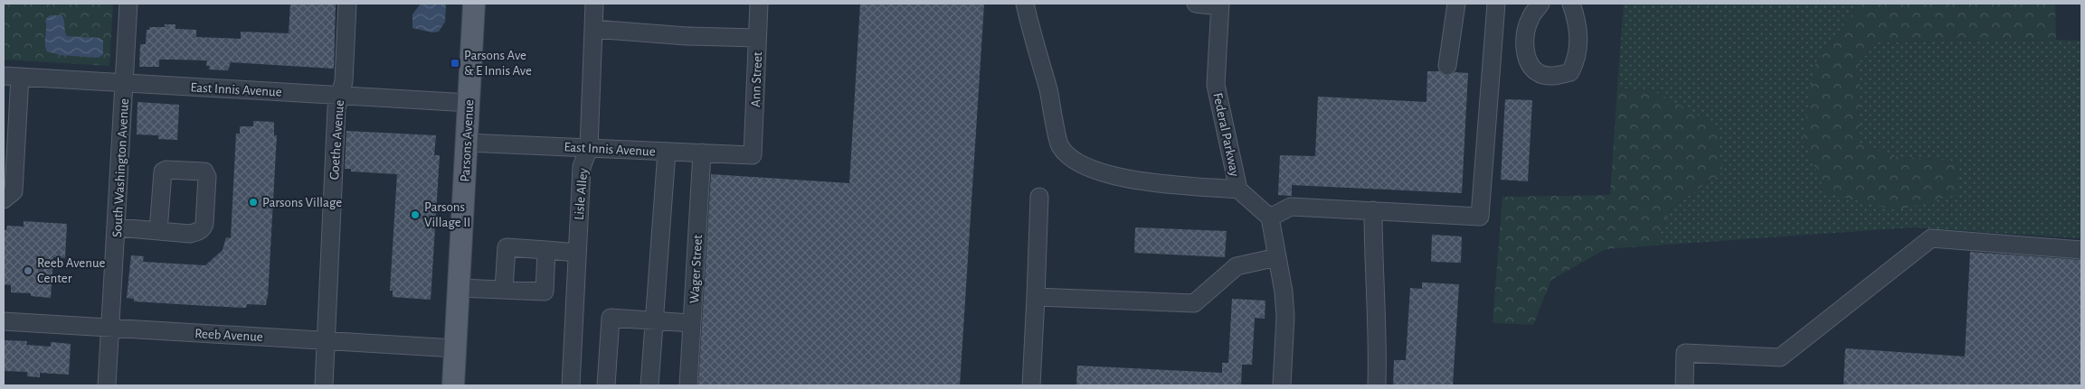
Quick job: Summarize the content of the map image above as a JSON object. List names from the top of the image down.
{
  "streets": {
    "main road": ["Parsons Avenue"],
    "street": [
      "Ann Street",
      "East Innis Avenue",
      "Federal Parkway",
      "Goethe Avenue",
      "South Washington Avenue",
      "Lisle Alley",
      "Wager Street",
      "Reeb Avenue"
    ]
  },
  "crossings": [
    ["Ann Street", "East Innis Avenue"],
    ["East Innis Avenue", "Goethe Avenue"],
    ["East Innis Avenue", "Parsons Avenue"],
    ["East Innis Avenue", "South Washington Avenue"],
    ["East Innis Avenue", "Lisle Alley"],
    ["East Innis Avenue", "Wager Street"],
    ["Goethe Avenue", "Reeb Avenue"],
    ["Parsons Avenue", "Reeb Avenue"],
    ["South Washington Avenue", "Reeb Avenue"]
  ],
  "places": {
    "transit": ["Parsons Ave & E Innis Ave"],
    "other": ["Parsons Village", "Parsons Village II", "Reeb Avenue Center"]
  }
}
